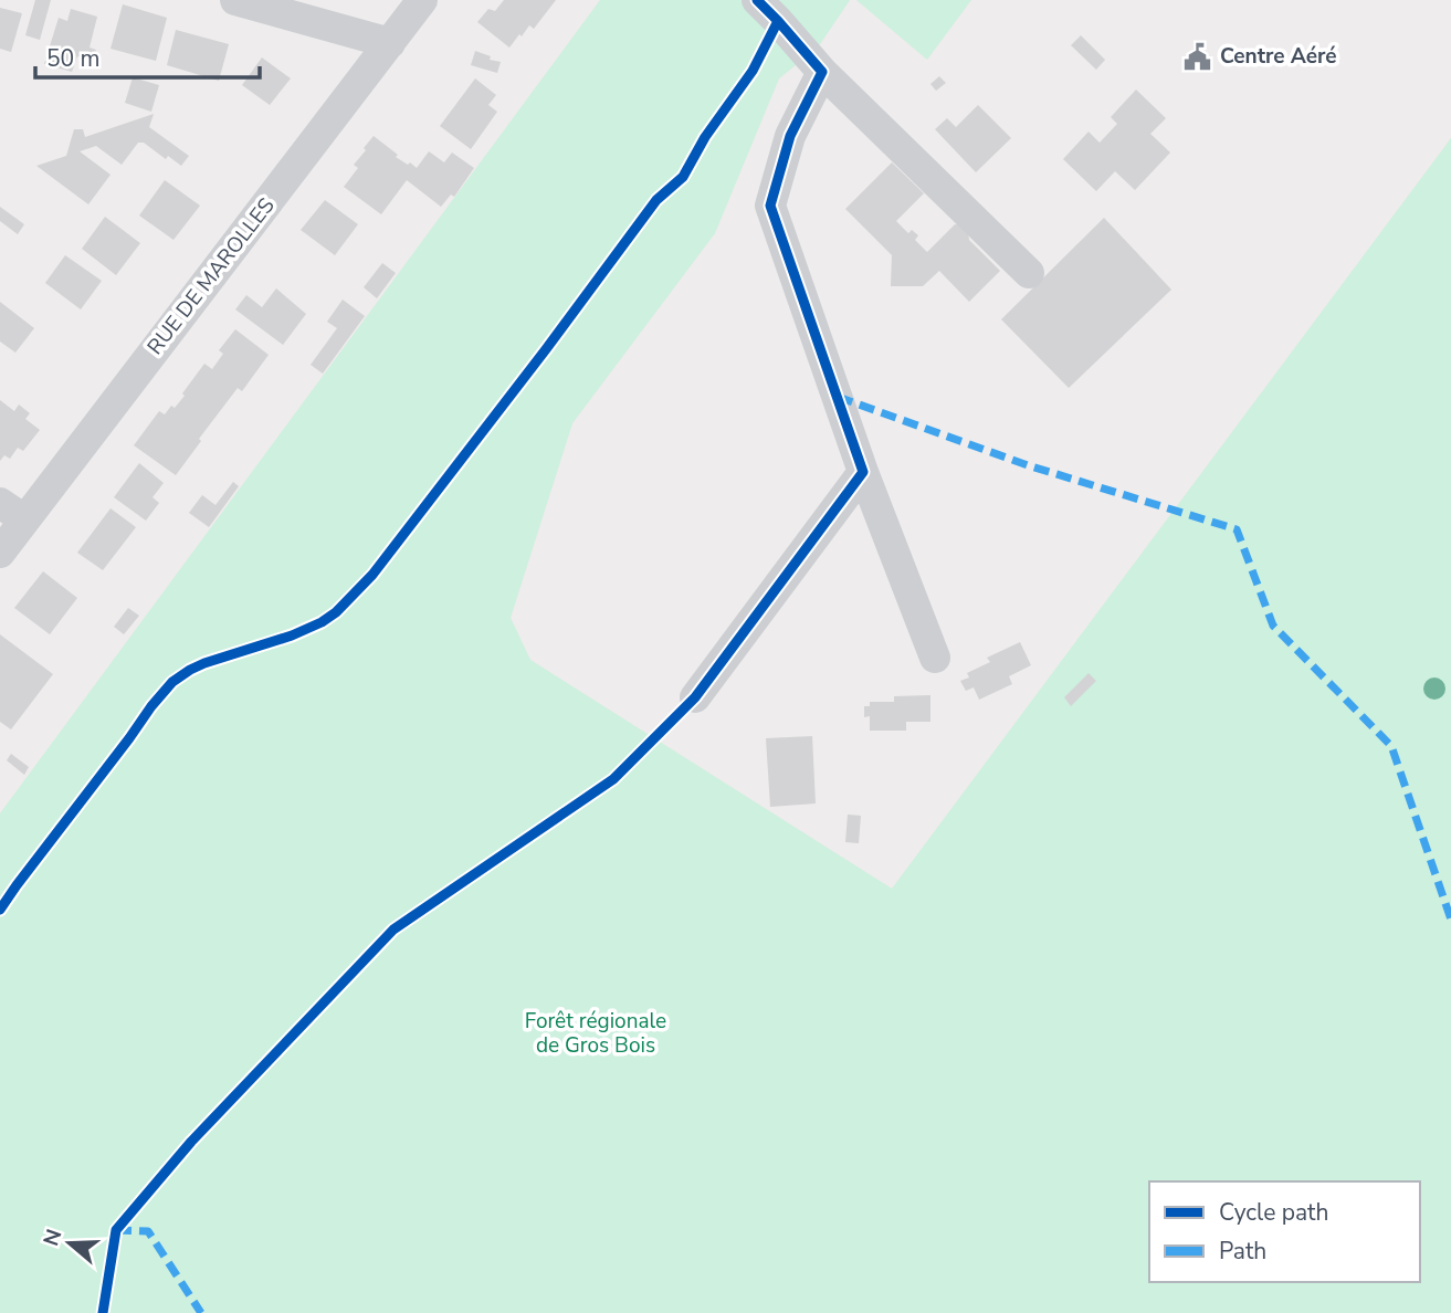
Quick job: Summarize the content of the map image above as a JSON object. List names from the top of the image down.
{
  "streets": {
    "street": ["RUE DE MAROLLES"]
  },
  "parks": ["Forêt régionale de Gros Bois"],
  "places": {
    "public building": ["Centre Aéré"]
  },
  "legend": ["Cycle path", "Path"],
  "scale_bar": "50 m",
  "north": "left"
}
